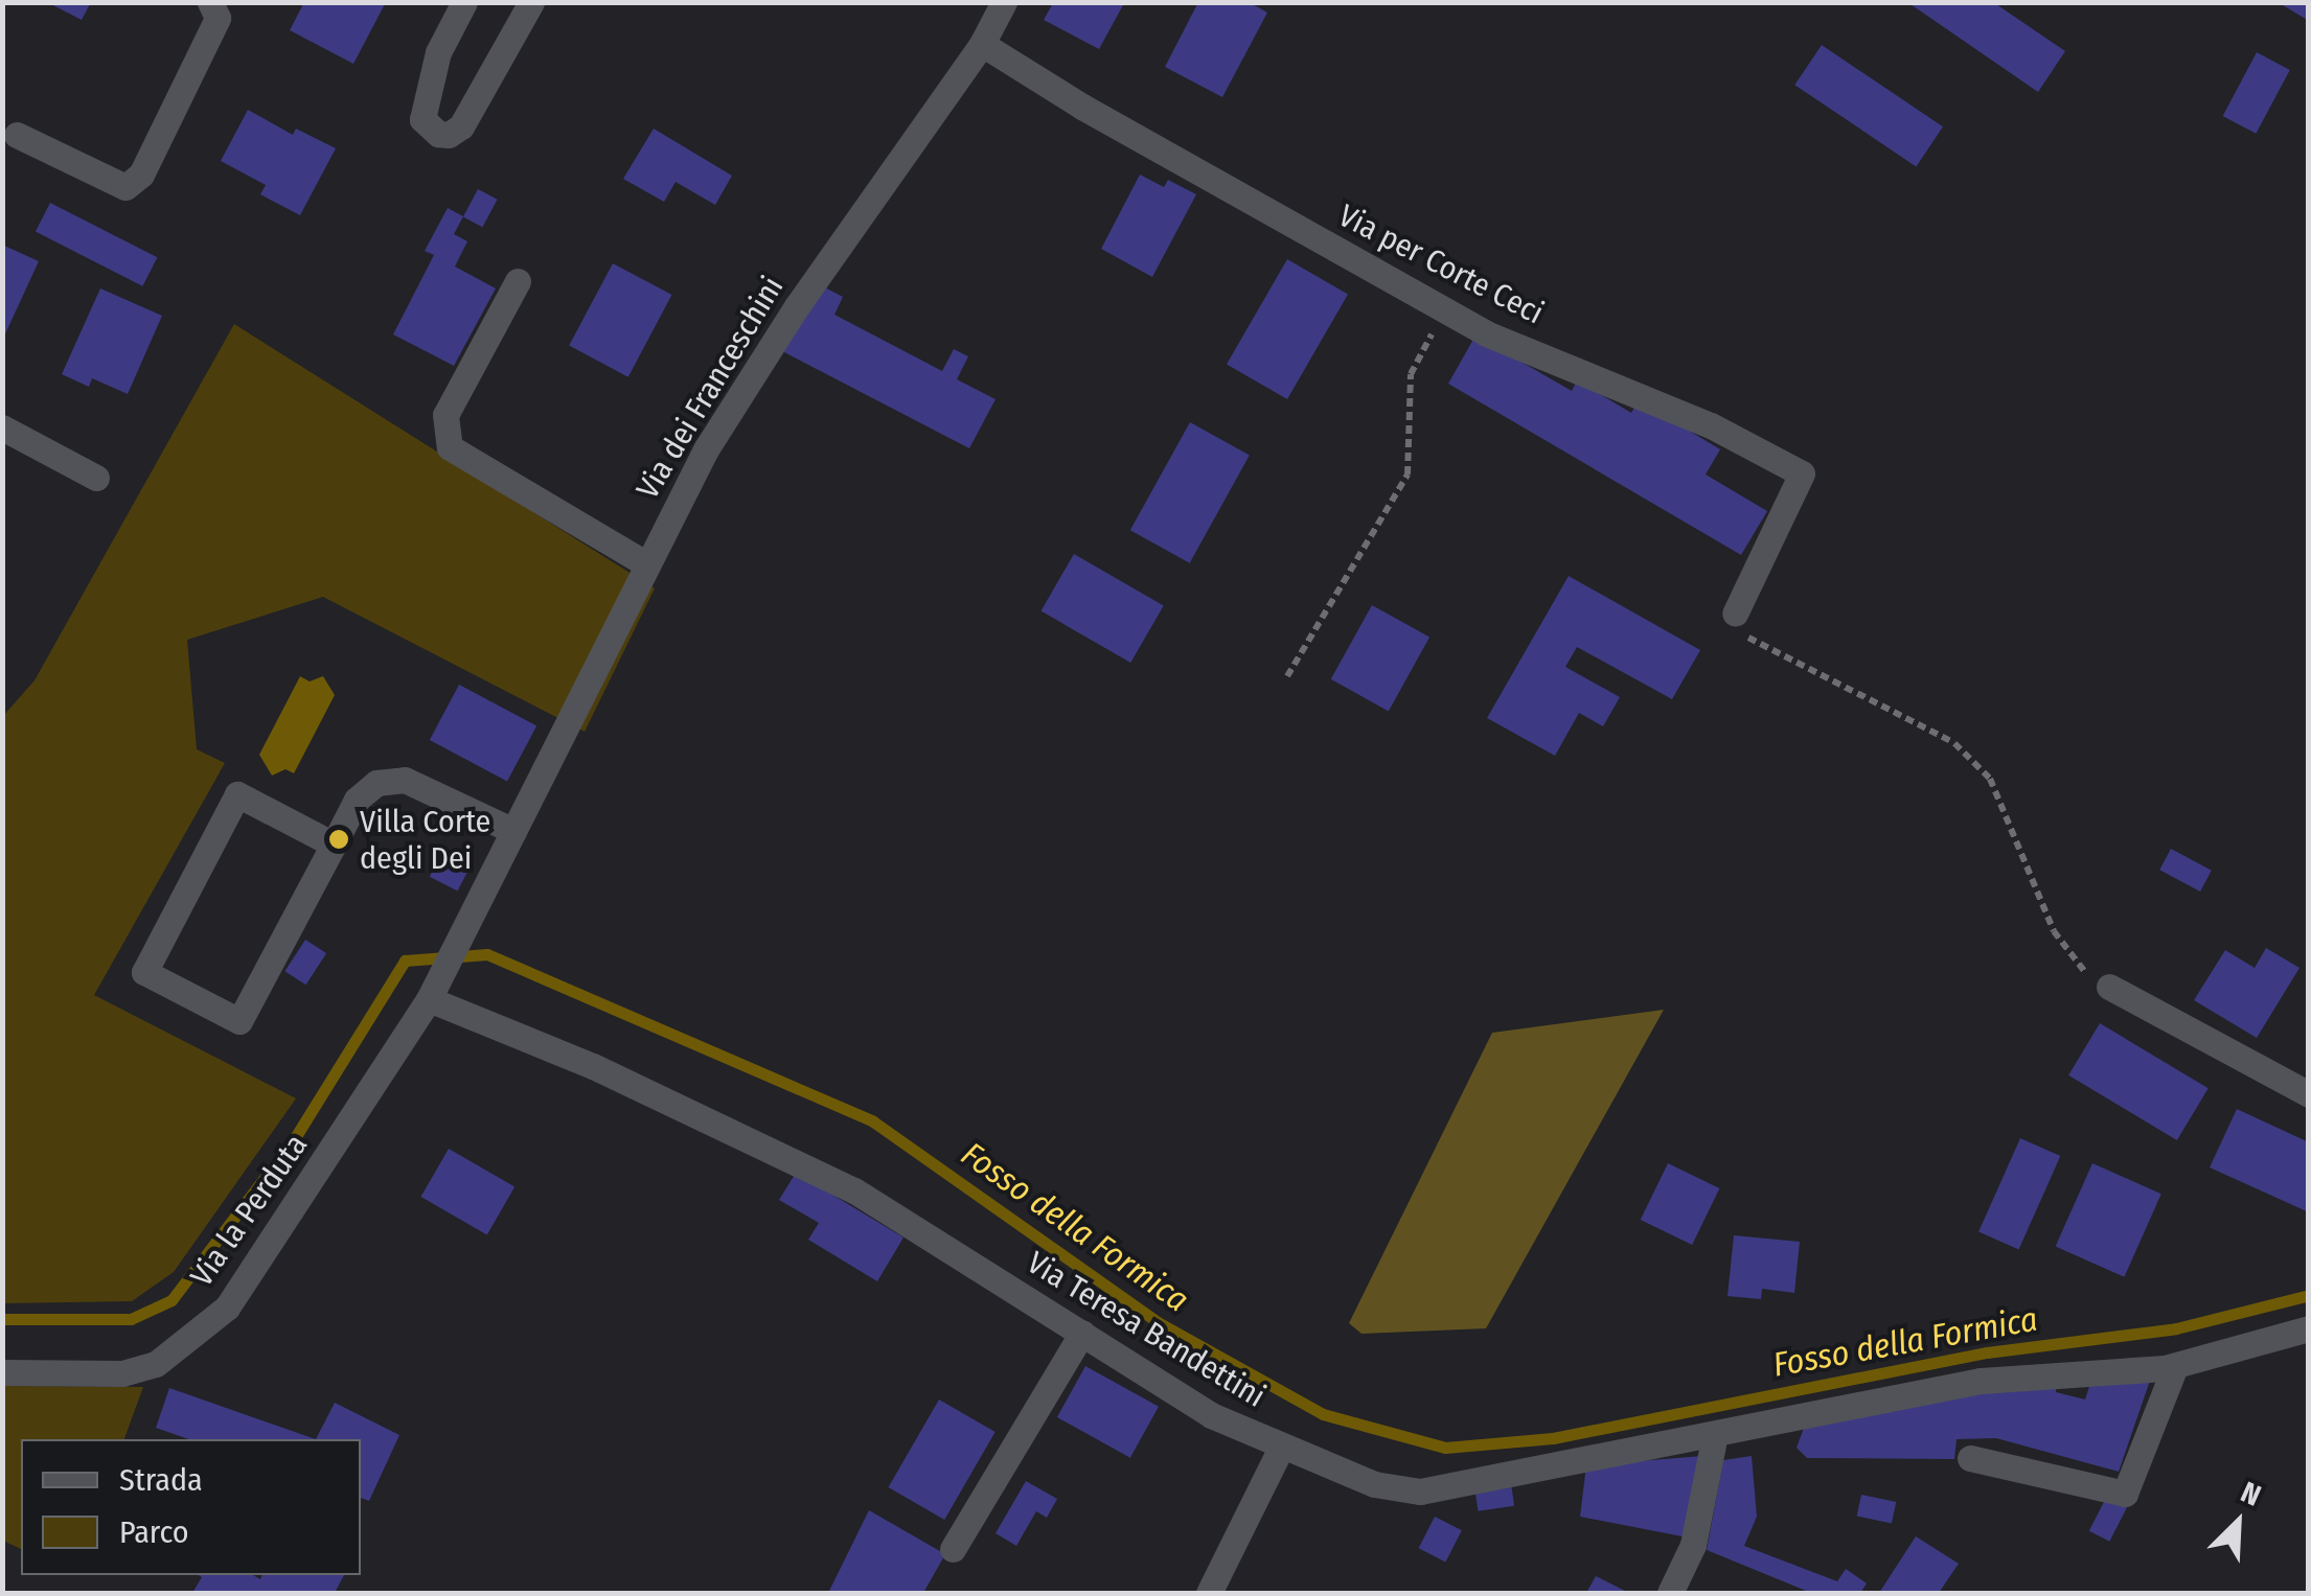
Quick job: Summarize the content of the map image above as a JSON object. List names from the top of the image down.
{
  "streets": {
    "street": [
      "Via per Corte Ceci",
      "Via dei Franceschini",
      "Via la Perduta",
      "Via Teresa Bandettini"
    ]
  },
  "crossings": [
    ["Via per Corte Ceci", "Via dei Franceschini"],
    ["Via dei Franceschini", "Via la Perduta"],
    ["Via dei Franceschini", "Via Teresa Bandettini"],
    ["Via la Perduta", "Via Teresa Bandettini"]
  ],
  "water": ["Fosso della Formica"],
  "places": ["Villa Corte degli Dei"],
  "legend": ["Strada", "Parco"],
  "north": "top right"
}
